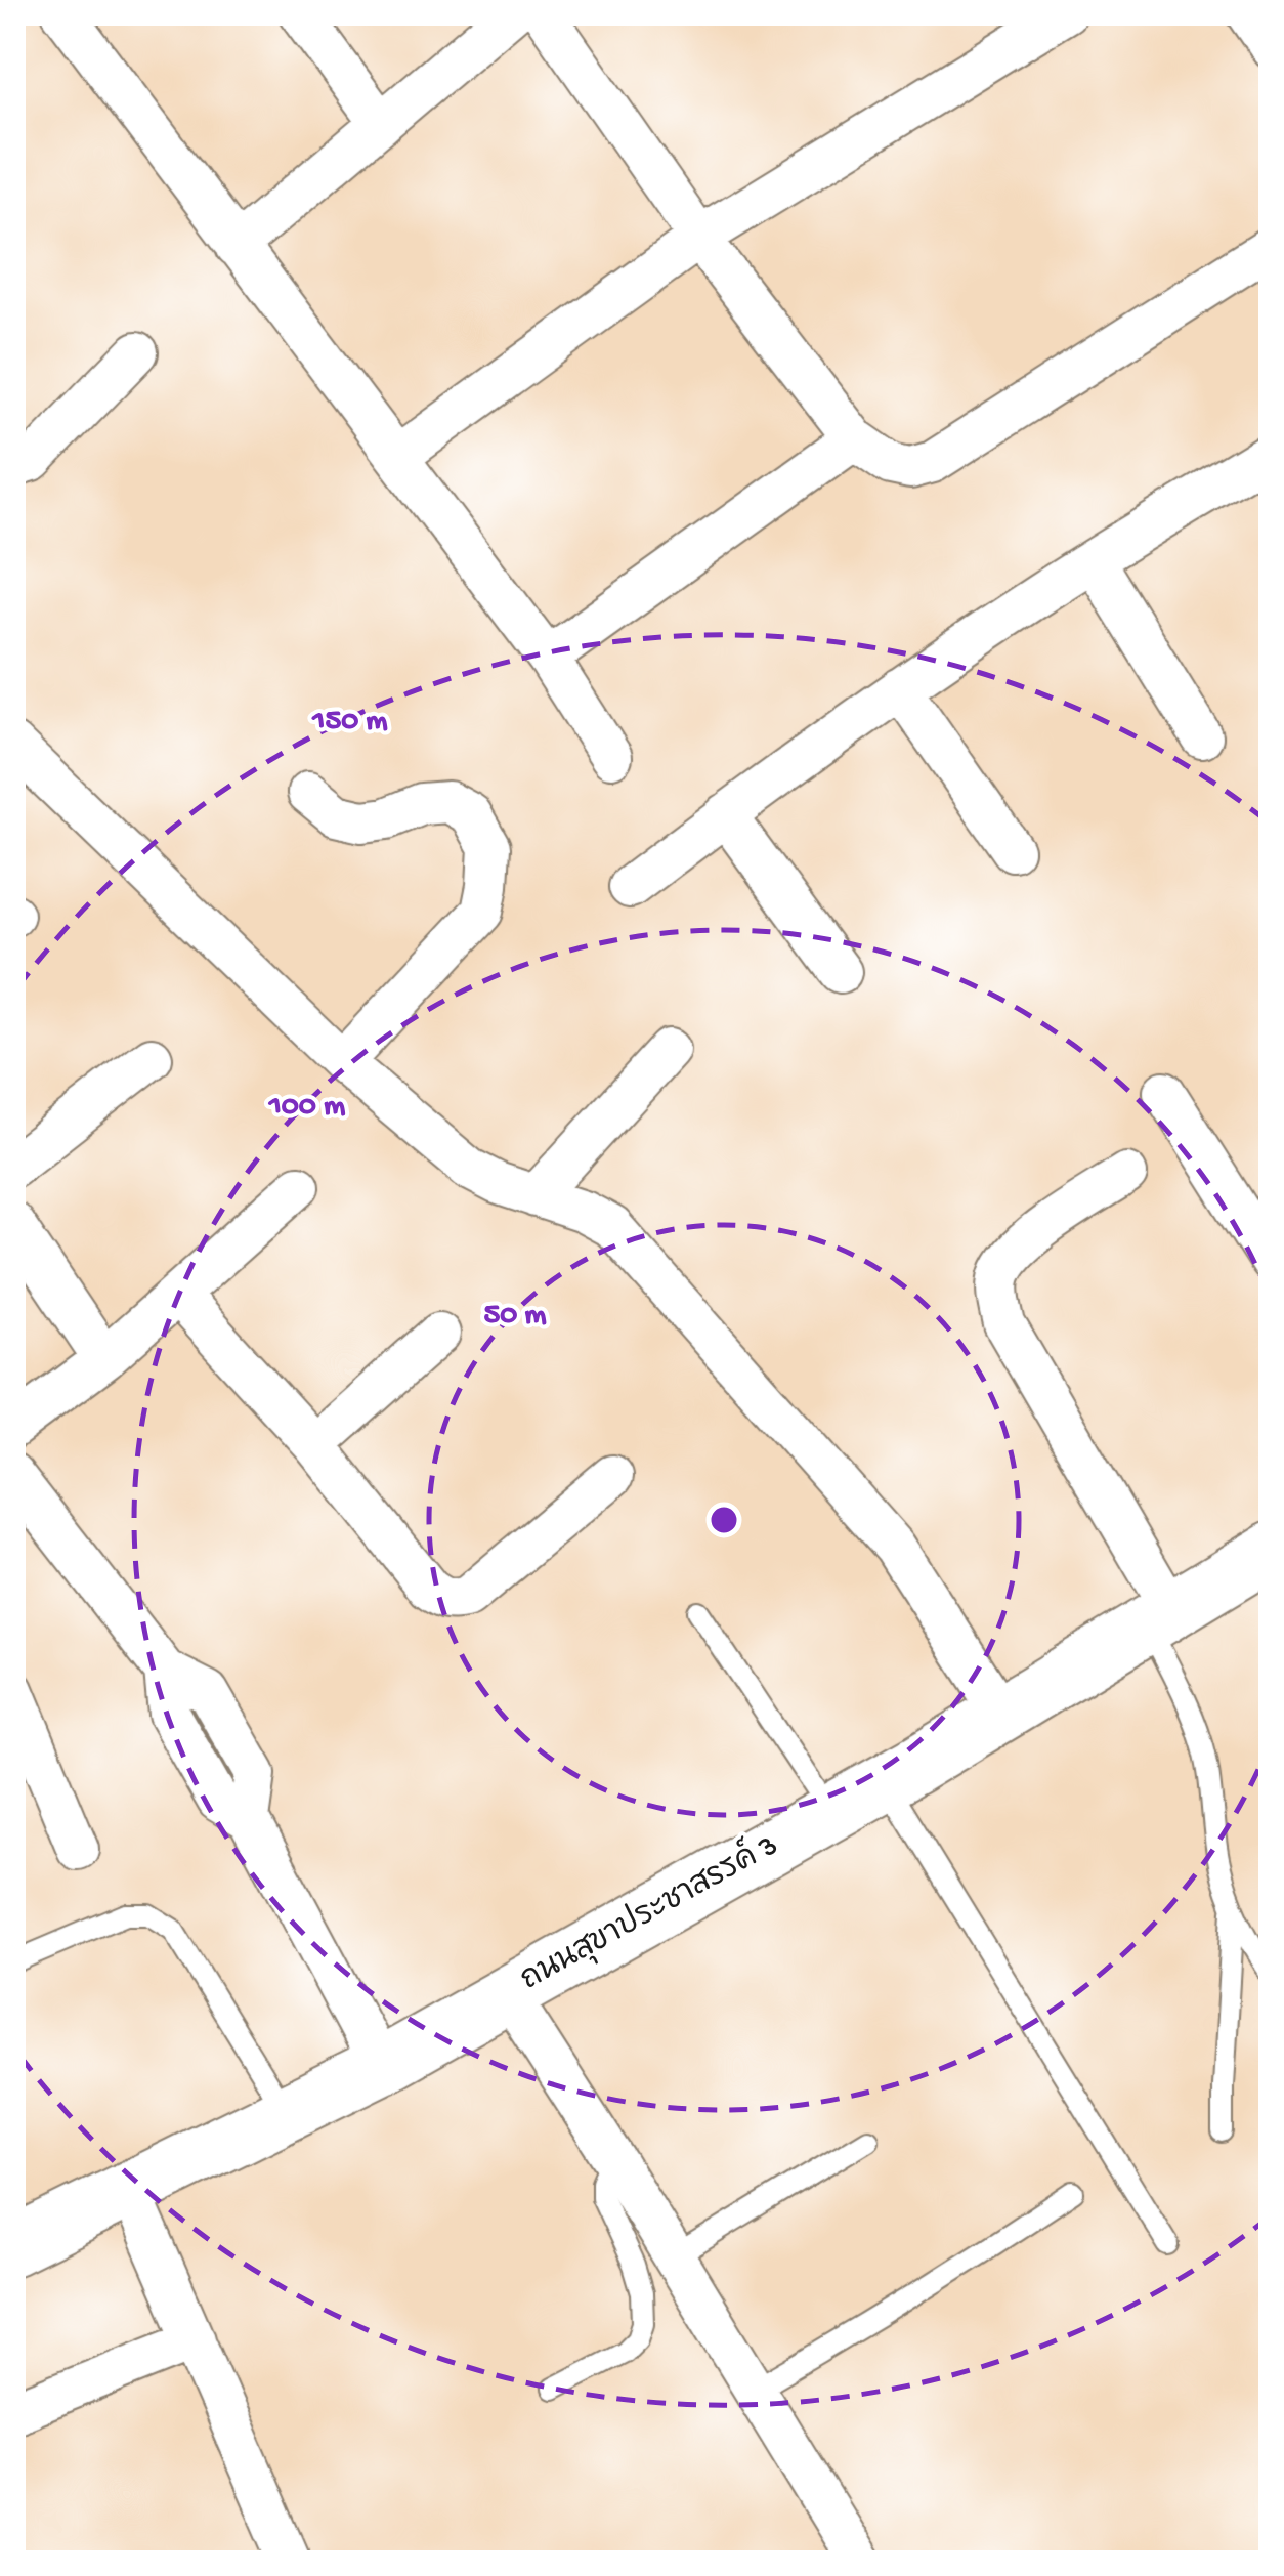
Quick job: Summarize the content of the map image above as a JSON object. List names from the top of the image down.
{
  "streets": {
    "street": ["ถนนสุขาประชาสรรค์ 3"]
  },
  "rings": ["150 m", "100 m", "50 m"]
}
